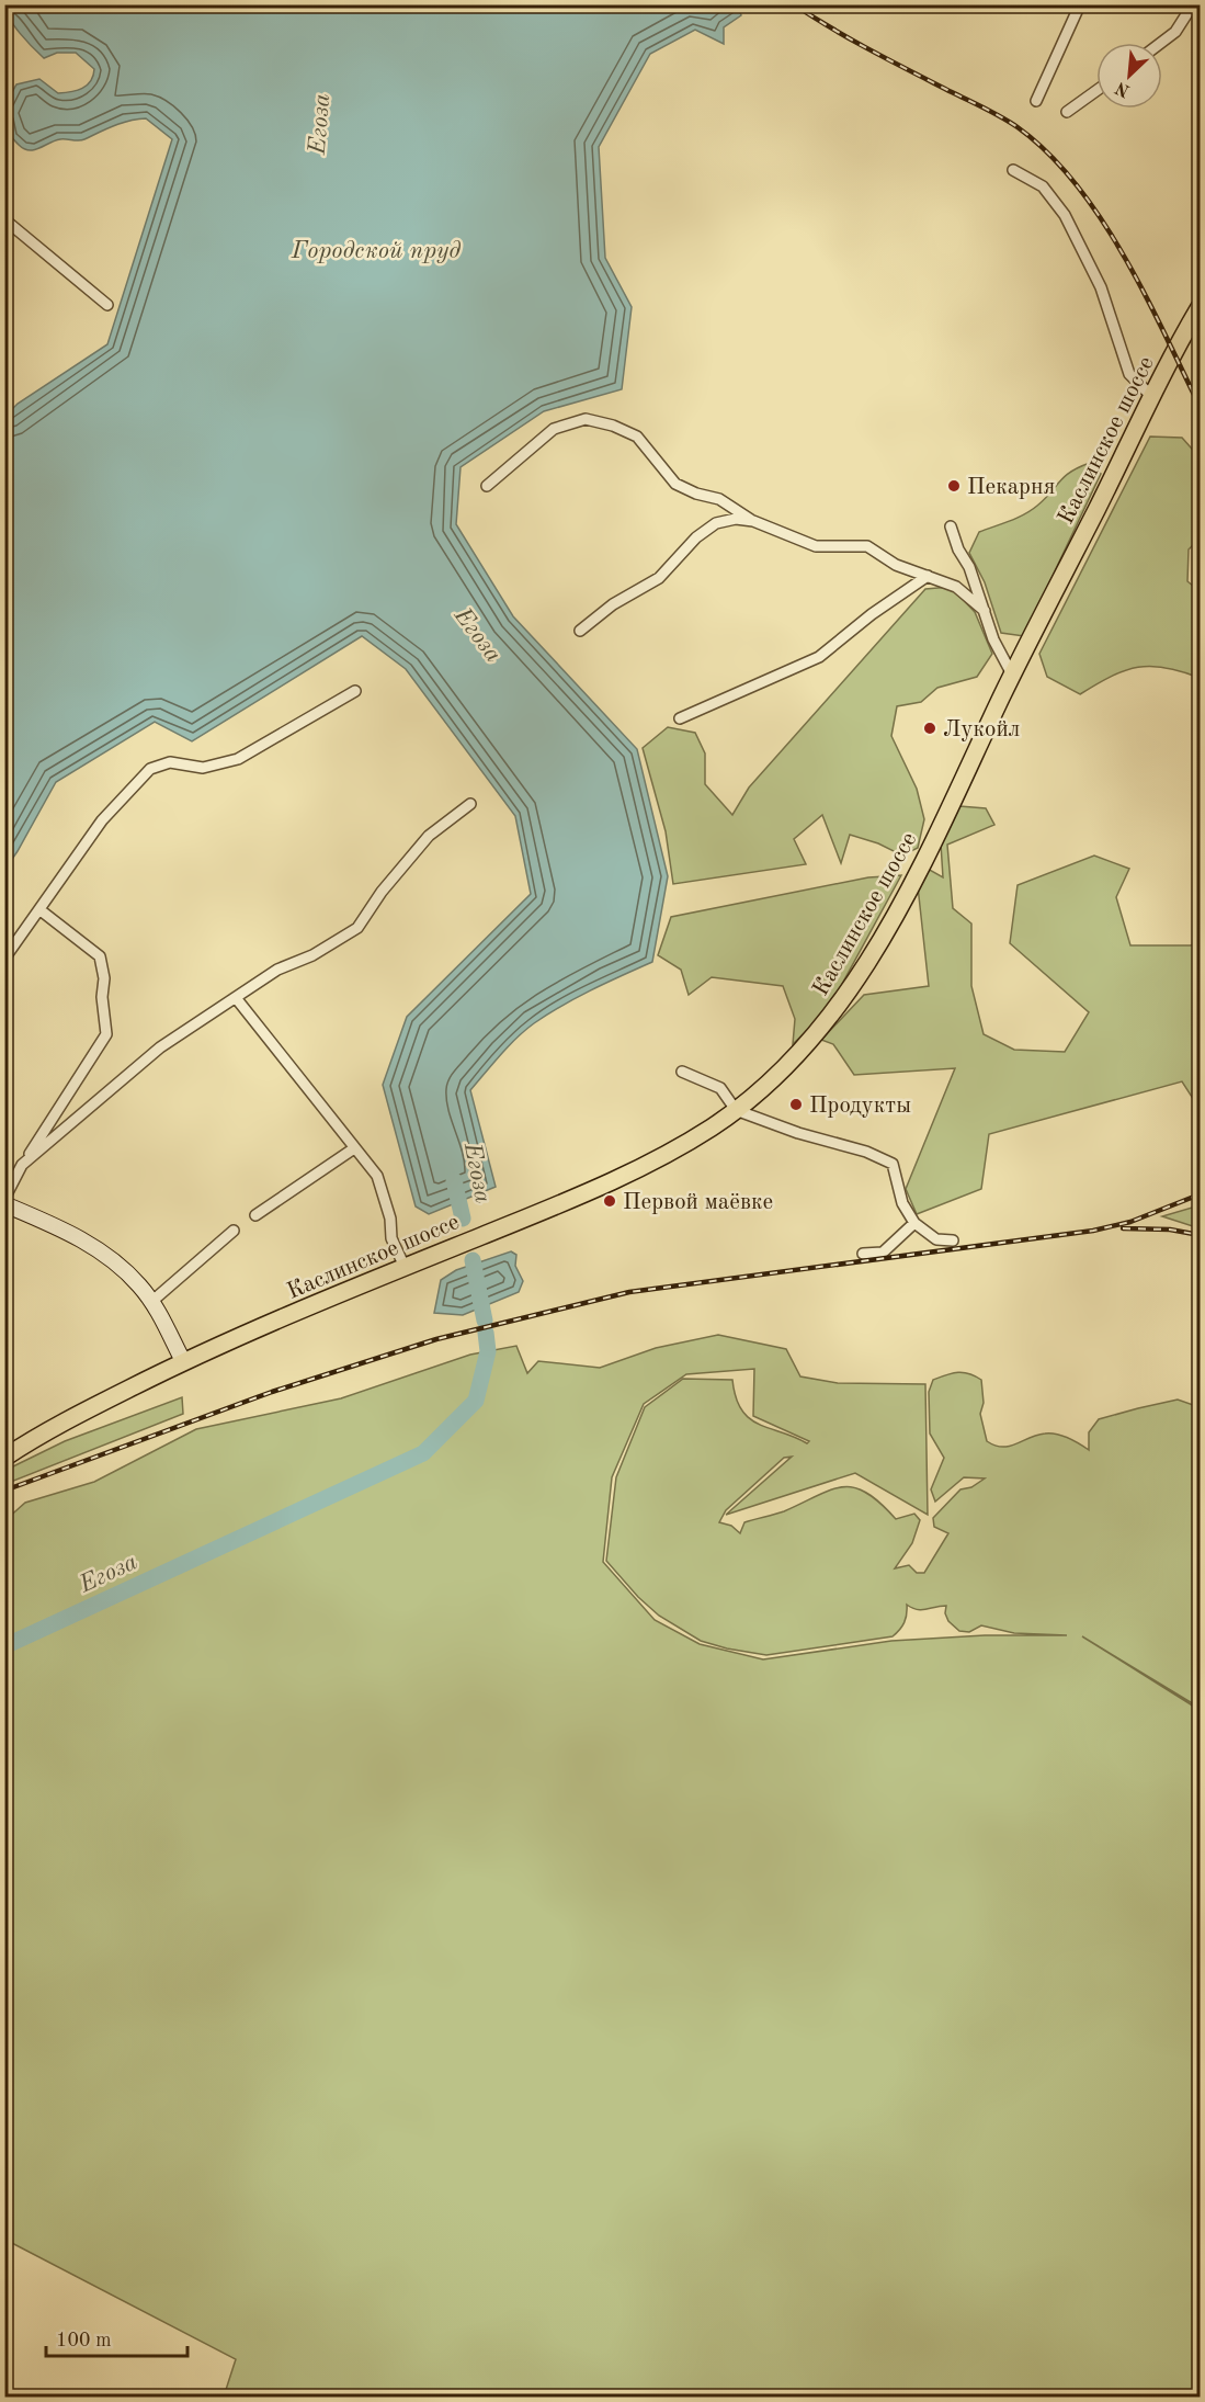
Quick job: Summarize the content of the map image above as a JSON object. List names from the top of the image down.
{
  "streets": {
    "main road": ["Каслинское шоссе"]
  },
  "water": ["Егоза", "Городской пруд"],
  "places": [
    "Пекарня",
    "Лукойл",
    "Продукты",
    "Первой маёвке"
  ],
  "scale_bar": "100 m",
  "north": "bottom left"
}
